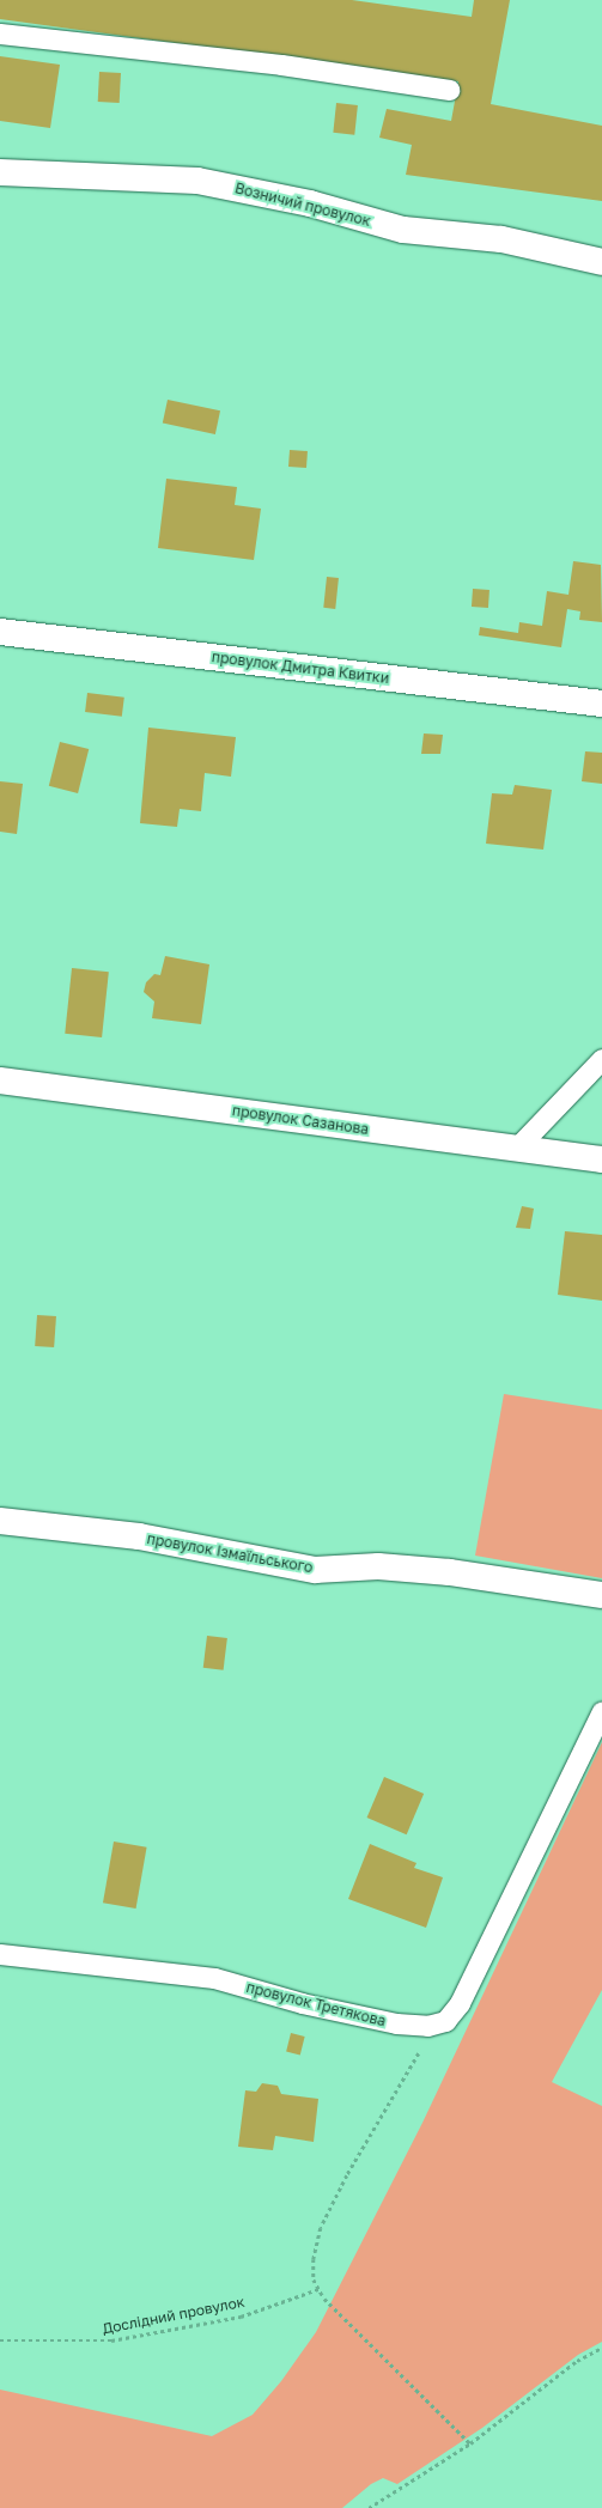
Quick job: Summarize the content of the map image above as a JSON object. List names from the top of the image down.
{
  "streets": {
    "street": [
      "Возничий провулок",
      "провулок Дмитра Квитки",
      "провулок Сазанова",
      "провулок Ізмаїльського"
    ],
    "lane": ["провулок Третякова"],
    "path": ["Дослідний провулок"]
  }
}
